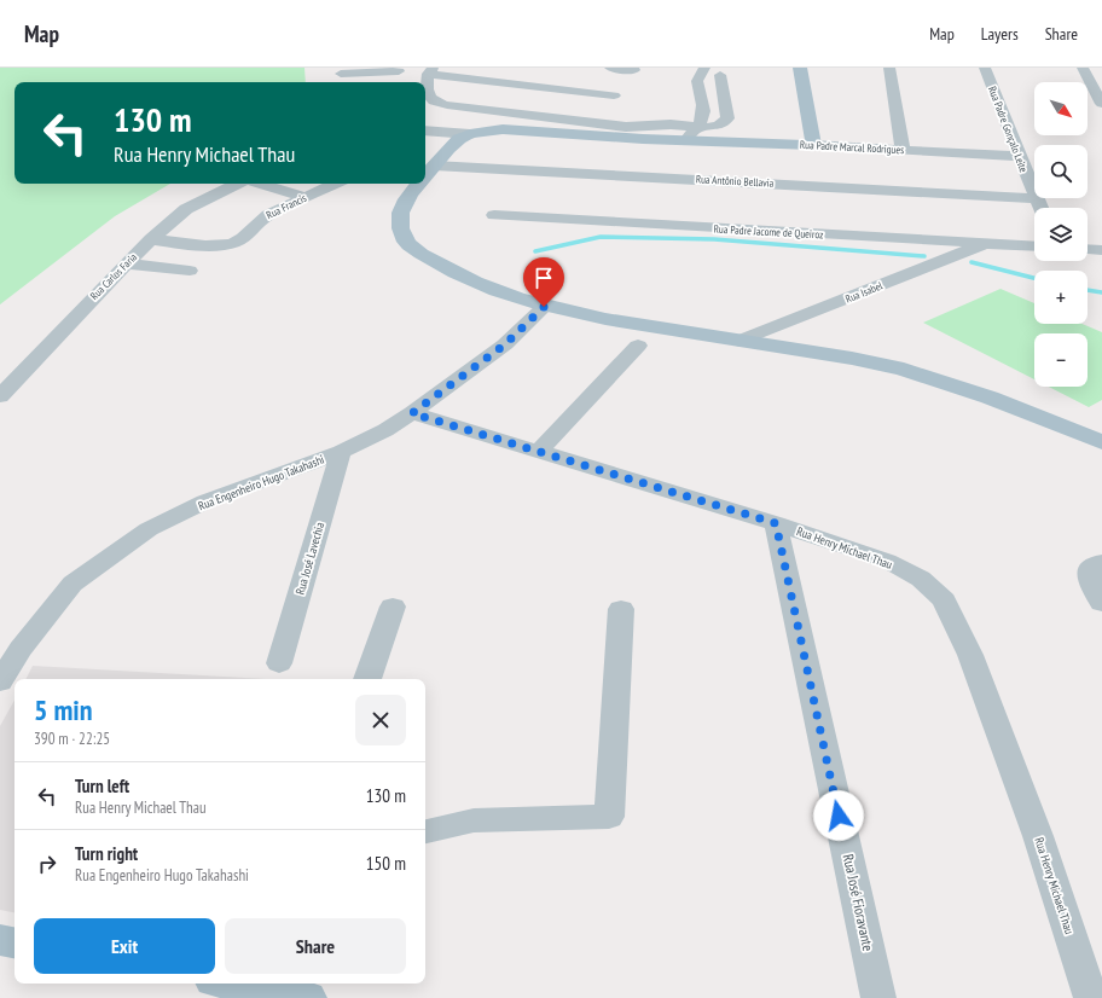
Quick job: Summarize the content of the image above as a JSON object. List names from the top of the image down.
{
  "streets": {
    "main road": ["Rua Padre Marcal Rodrigues"],
    "street": [
      "Rua Padre Gonçalo Leite",
      "Rua Antônio Bellavia",
      "Rua Francis",
      "Rua Padre Jacome de Queiroz",
      "Rua Carlos Faria",
      "Rua Isabel",
      "Rua Engenheiro Hugo Takahashi",
      "Rua Henry Michael Thau",
      "Rua José Lavechia",
      "Rua José Fioravante"
    ]
  },
  "crossings": [
    ["Rua Padre Gonçalo Leite", "Rua Padre Marcal Rodrigues"],
    ["Rua Francis", "Rua Carlos Faria"],
    ["Rua Padre Jacome de Queiroz", "Rua Isabel"],
    ["Rua Engenheiro Hugo Takahashi", "Rua Henry Michael Thau"],
    ["Rua Engenheiro Hugo Takahashi", "Rua José Lavechia"],
    ["Rua Henry Michael Thau", "Rua José Fioravante"]
  ],
  "north": "bottom right",
  "page": {
    "header": "Map",
    "nav": ["Map", "Layers", "Share"],
    "map_buttons": ["+", "−"],
    "turn": ["130 m", "Rua Henry Michael Thau"],
    "heading": ["5 min", "390 m · 22:25"],
    "list": [
      {
        "name": "Turn left",
        "note": "Rua Henry Michael Thau",
        "value": "130 m"
      },
      {
        "name": "Turn right",
        "note": "Rua Engenheiro Hugo Takahashi",
        "value": "150 m"
      }
    ],
    "buttons": ["Exit", "Share"]
  }
}
